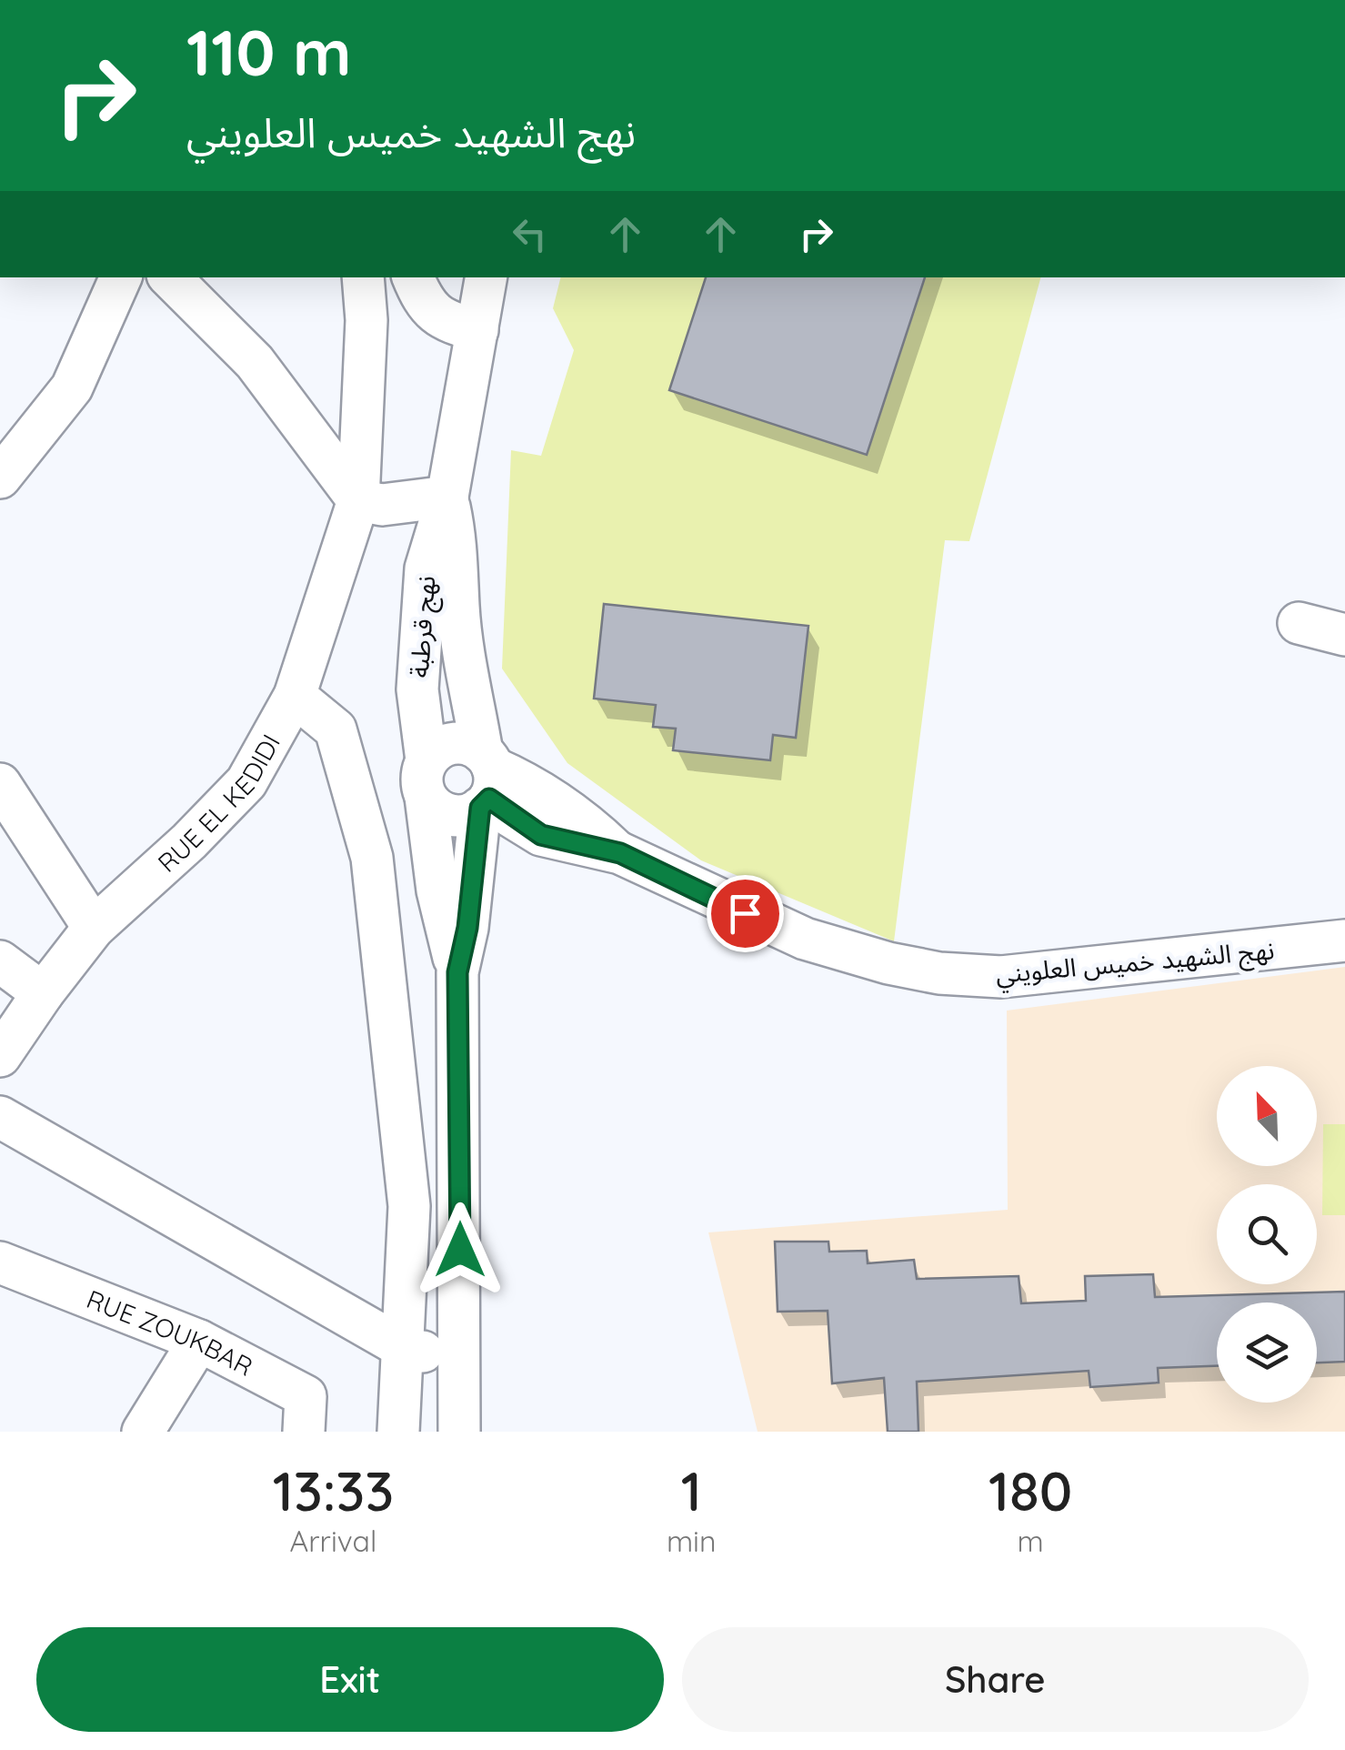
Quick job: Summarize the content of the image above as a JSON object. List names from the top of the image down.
{
  "streets": {
    "street": [
      "نهج قرطبة",
      "RUE EL KEDIDI",
      "نهج الشهيد خميس العلويني",
      "RUE ZOUKBAR"
    ]
  },
  "crossings": [
    ["نهج قرطبة", "نهج الشهيد خميس العلويني"]
  ],
  "north": "top left",
  "page": {
    "turn": ["110 m", "نهج الشهيد خميس العلويني"],
    "eta": [
      "13:33",
      "Arrival",
      "1",
      "min",
      "180",
      "m"
    ],
    "buttons": ["Exit", "Share"]
  }
}
